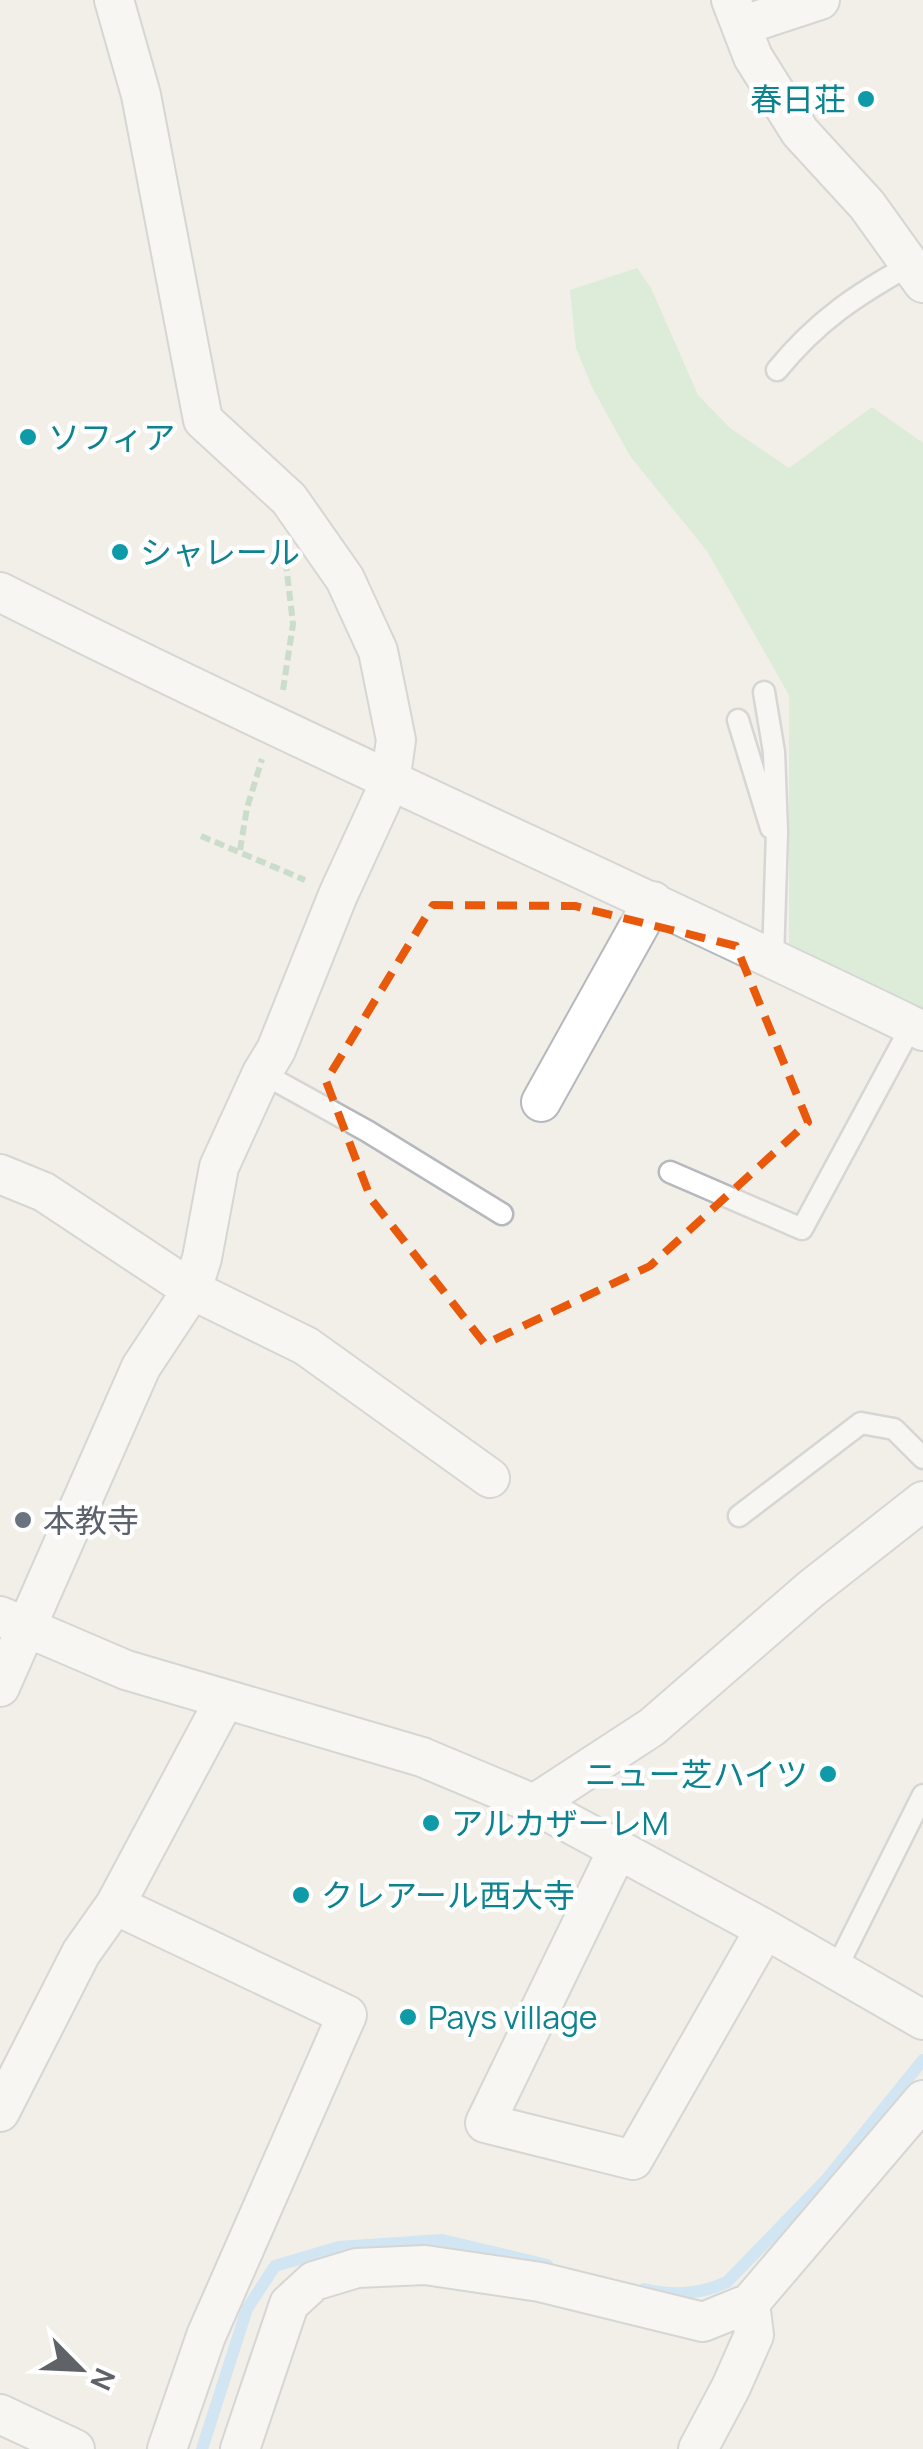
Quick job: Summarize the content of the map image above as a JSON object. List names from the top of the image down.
{
  "places": [
    "春日荘",
    "ソフィア",
    "シャレール",
    "本教寺",
    "ニュー芝ハイツ",
    "アルカザーレM",
    "クレアール西大寺",
    "Pays village"
  ],
  "north": "bottom right"
}
